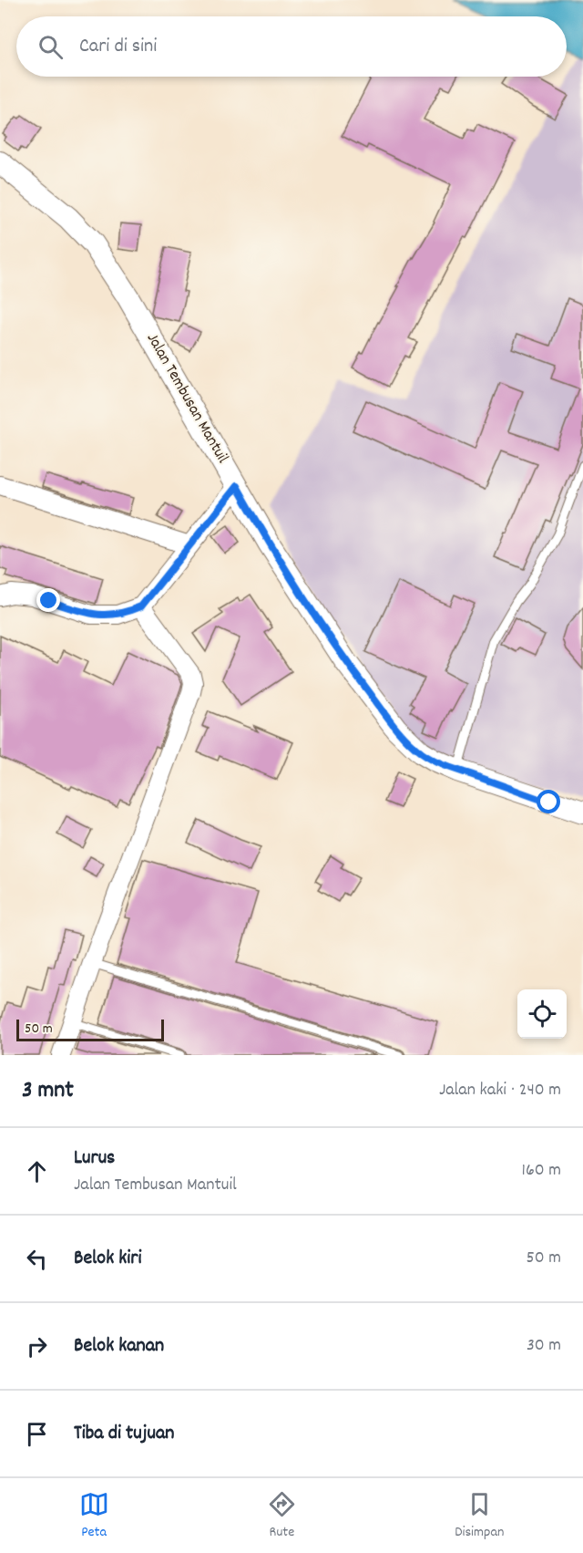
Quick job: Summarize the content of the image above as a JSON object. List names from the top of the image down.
{
  "streets": {
    "street": ["Jalan Tembusan Mantuil"]
  },
  "scale_bar": "50 m",
  "page": {
    "search": "Cari di sini",
    "scale": "50 m",
    "heading": ["3 mnt", "Jalan kaki · 240 m"],
    "list": [
      ["Lurus", "Jalan Tembusan Mantuil", "160 m"],
      ["Belok kiri", "50 m"],
      ["Belok kanan", "30 m"],
      "Tiba di tujuan"
    ],
    "nav": ["Peta", "Rute", "Disimpan"]
  }
}
